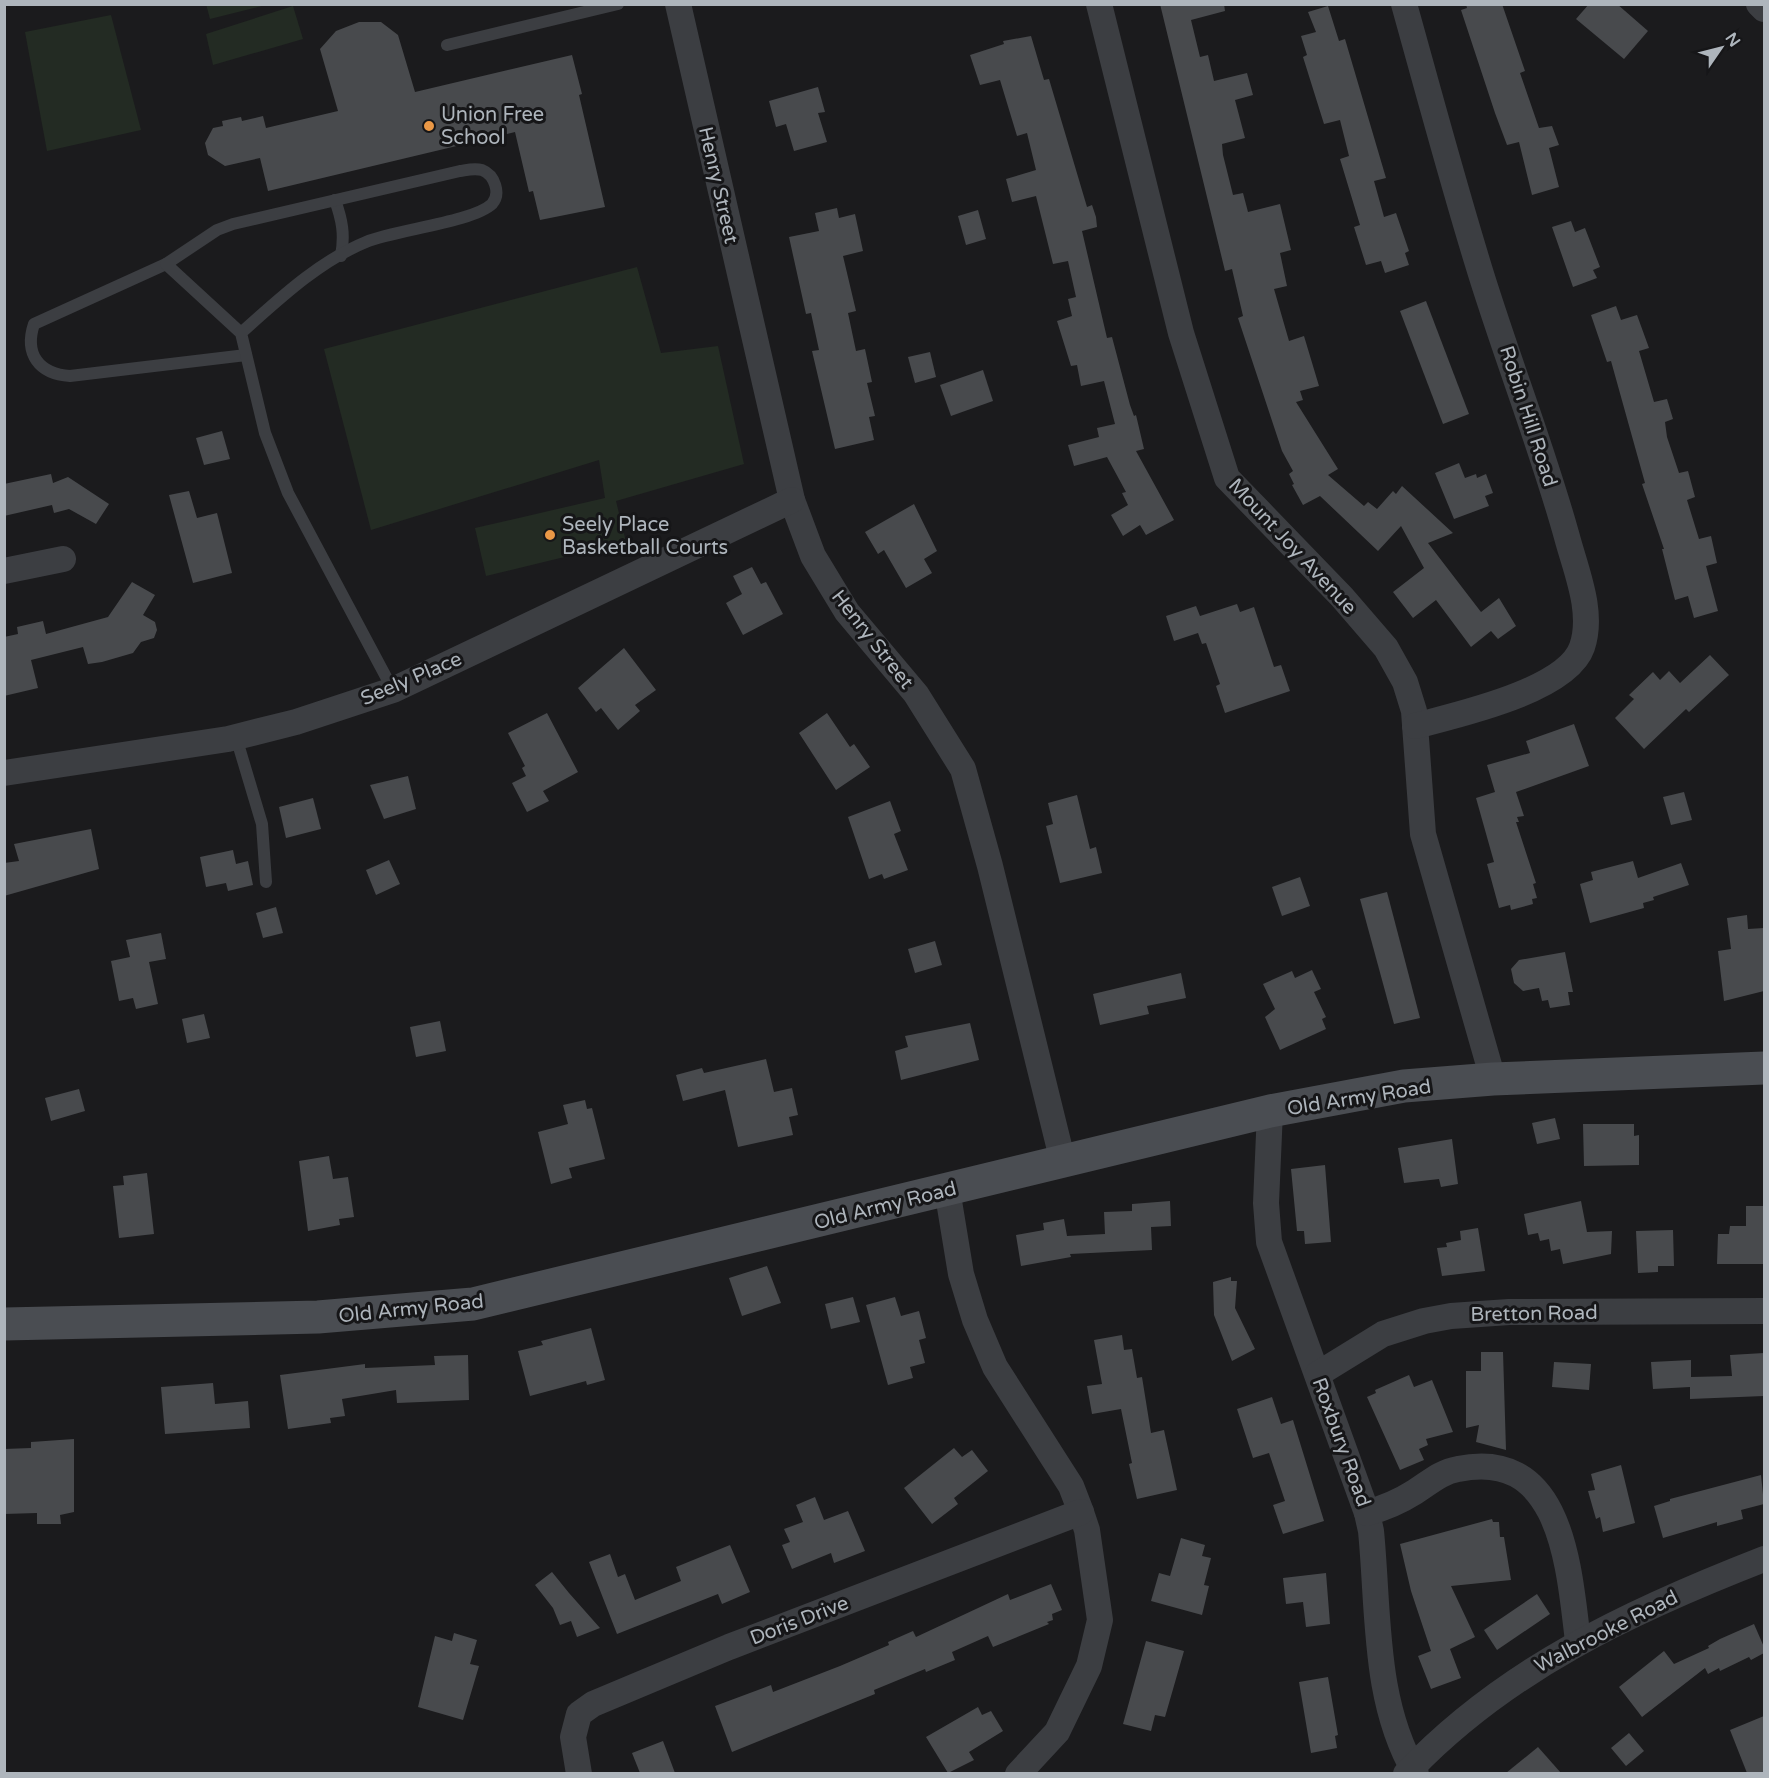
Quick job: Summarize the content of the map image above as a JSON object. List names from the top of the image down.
{
  "streets": {
    "street": [
      "Henry Street",
      "Robin Hill Road",
      "Mount Joy Avenue",
      "Seely Place",
      "Old Army Road",
      "Bretton Road",
      "Roxbury Road",
      "Doris Drive",
      "Walbrooke Road"
    ]
  },
  "crossings": [
    ["Henry Street", "Seely Place"],
    ["Henry Street", "Old Army Road"],
    ["Robin Hill Road", "Mount Joy Avenue"],
    ["Mount Joy Avenue", "Old Army Road"],
    ["Old Army Road", "Roxbury Road"],
    ["Bretton Road", "Roxbury Road"],
    ["Roxbury Road", "Walbrooke Road"]
  ],
  "places": ["Union Free School", "Seely Place Basketball Courts"],
  "north": "top right"
}
